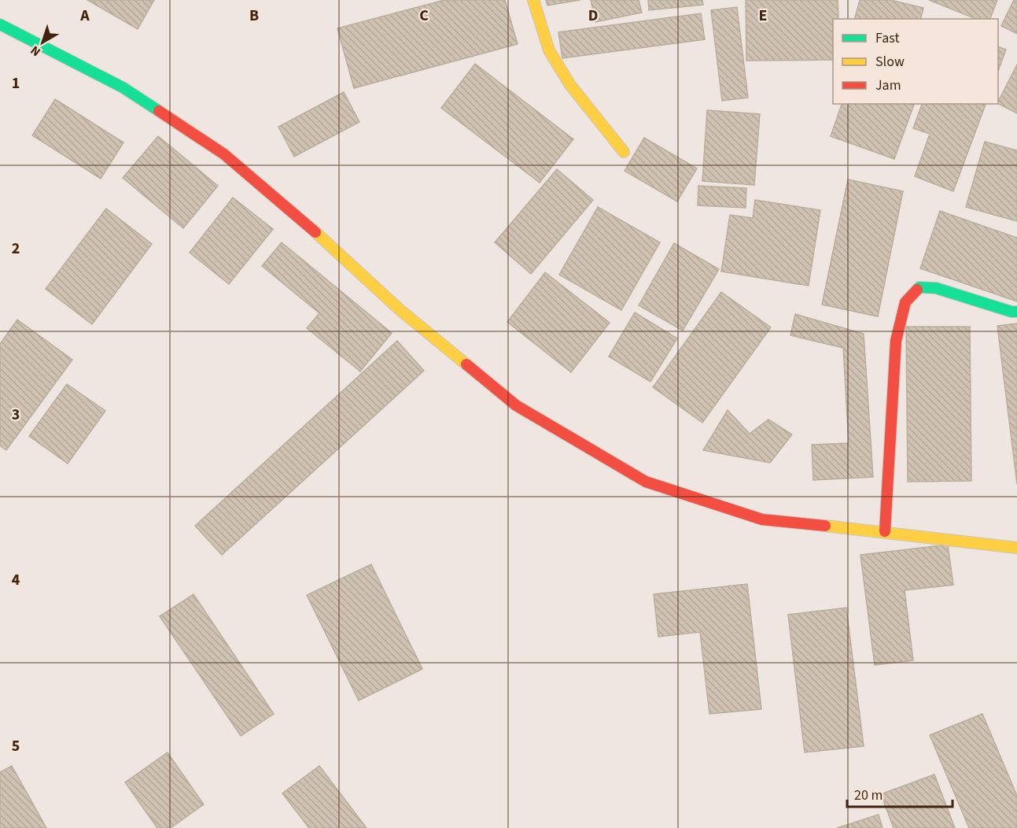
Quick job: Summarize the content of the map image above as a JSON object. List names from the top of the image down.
{
  "legend": ["Fast", "Slow", "Jam"],
  "scale_bar": "20 m",
  "north": "bottom left",
  "grid": {
    "columns": [
      "A",
      "B",
      "C",
      "D",
      "E"
    ],
    "rows": [
      "1",
      "2",
      "3",
      "4",
      "5"
    ]
  }
}
